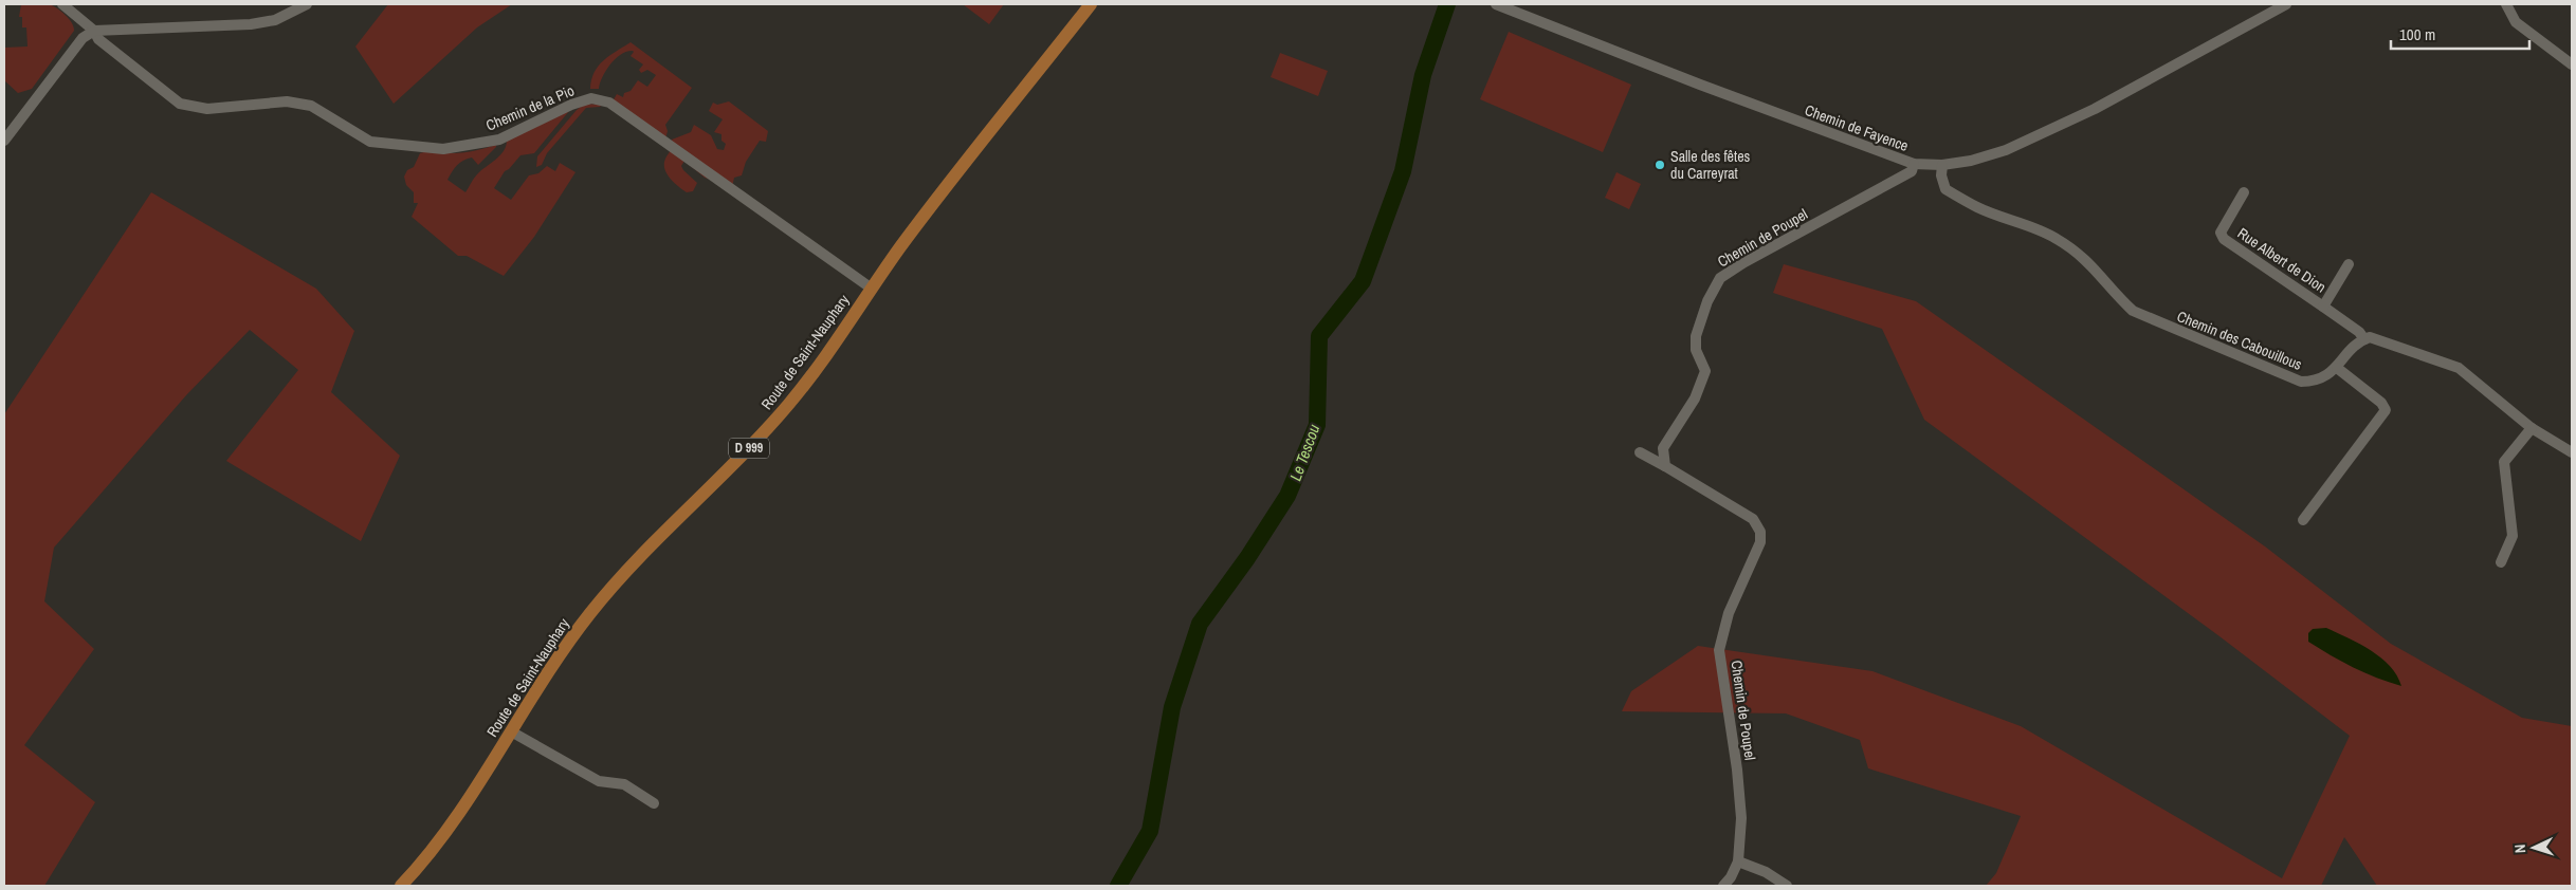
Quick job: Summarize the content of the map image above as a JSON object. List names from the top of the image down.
{
  "streets": {
    "main road": ["Route de Saint-Nauphary", "D 999"],
    "street": [
      "Chemin de la Pio",
      "Chemin de Fayence",
      "Chemin de Poupel",
      "Rue Albert de Dion",
      "Chemin des Cabouillous"
    ]
  },
  "crossings": [
    ["Chemin de la Pio", "Route de Saint-Nauphary"],
    ["Chemin de Fayence", "Chemin de Poupel"],
    ["Chemin de Fayence", "Chemin des Cabouillous"],
    ["Rue Albert de Dion", "Chemin des Cabouillous"]
  ],
  "water": ["Le Tescou"],
  "places": ["Salle des fêtes du Carreyrat"],
  "scale_bar": "100 m",
  "north": "left"
}
